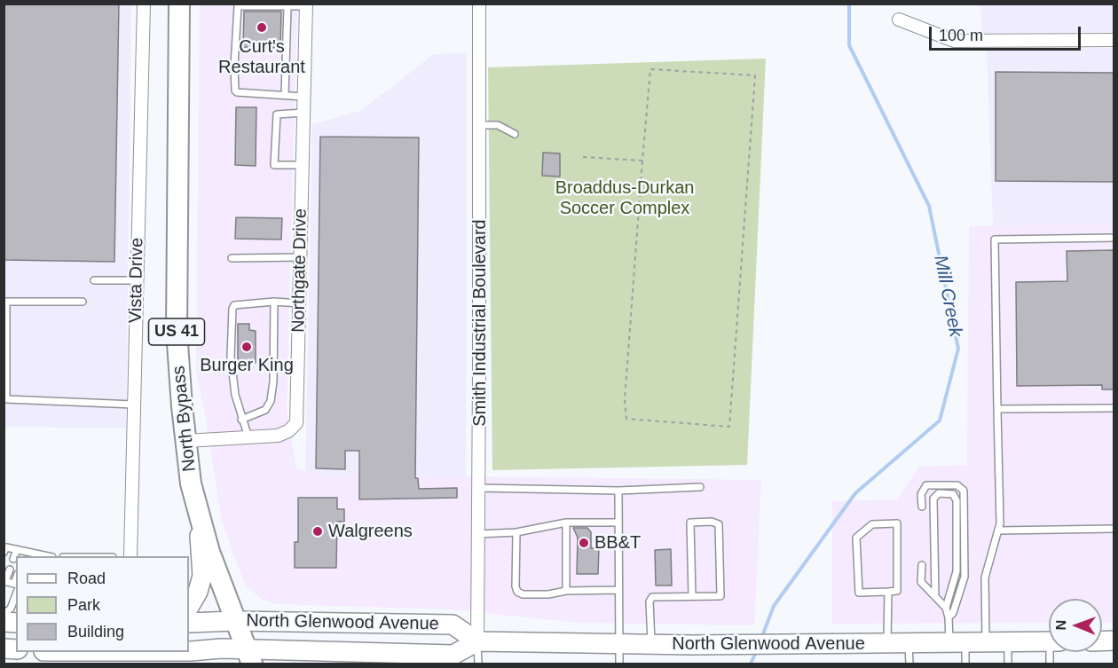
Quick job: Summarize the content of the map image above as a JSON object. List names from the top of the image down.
{
  "streets": {
    "highway": ["US 41", "North Bypass"],
    "main road": ["North Glenwood Avenue"],
    "street": ["Northgate Drive", "Vista Drive", "Smith Industrial Boulevard"]
  },
  "crossings": [
    ["Northgate Drive", "North Bypass"],
    ["Smith Industrial Boulevard", "North Glenwood Avenue"],
    ["North Bypass", "North Glenwood Avenue"]
  ],
  "water": ["Mill Creek"],
  "parks": ["Broaddus-Durkan Soccer Complex"],
  "places": [
    "Curt's Restaurant",
    "Burger King",
    "Walgreens",
    "BB&T"
  ],
  "legend": ["Road", "Park", "Building"],
  "scale_bar": "100 m",
  "north": "left"
}
